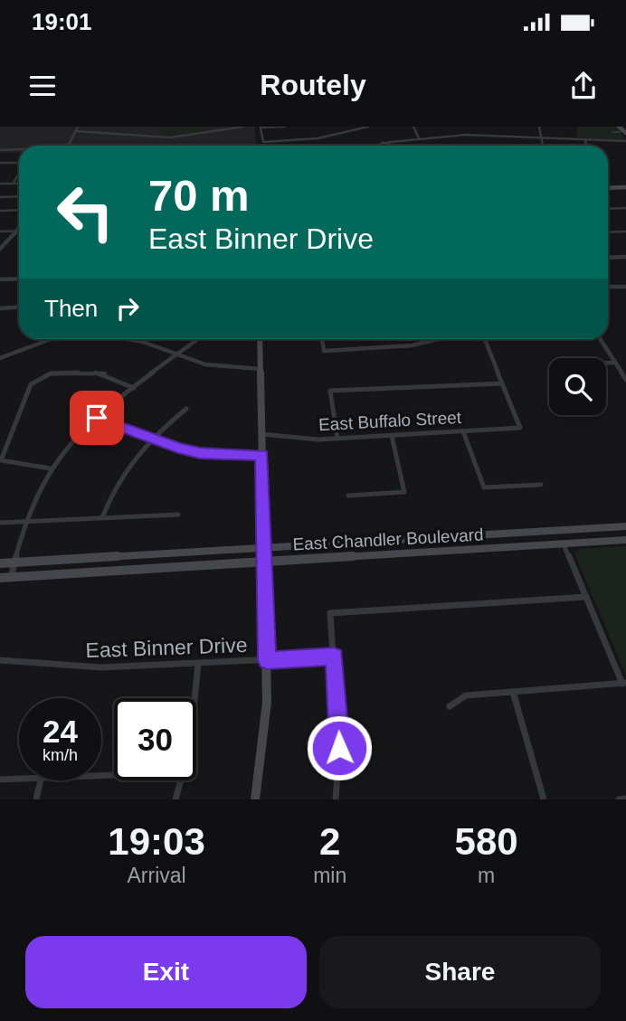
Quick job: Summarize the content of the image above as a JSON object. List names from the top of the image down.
{
  "streets": {
    "main road": ["East Chandler Boulevard"],
    "street": ["East Buffalo Street", "East Binner Drive"]
  },
  "page": {
    "status": "19:01",
    "header": "Routely",
    "turn": ["70 m", "East Binner Drive"],
    "then": "Then",
    "speed": "24 km/h",
    "limit": "30",
    "eta": [
      "19:03",
      "Arrival",
      "2",
      "min",
      "580",
      "m"
    ],
    "buttons": ["Exit", "Share"]
  }
}
